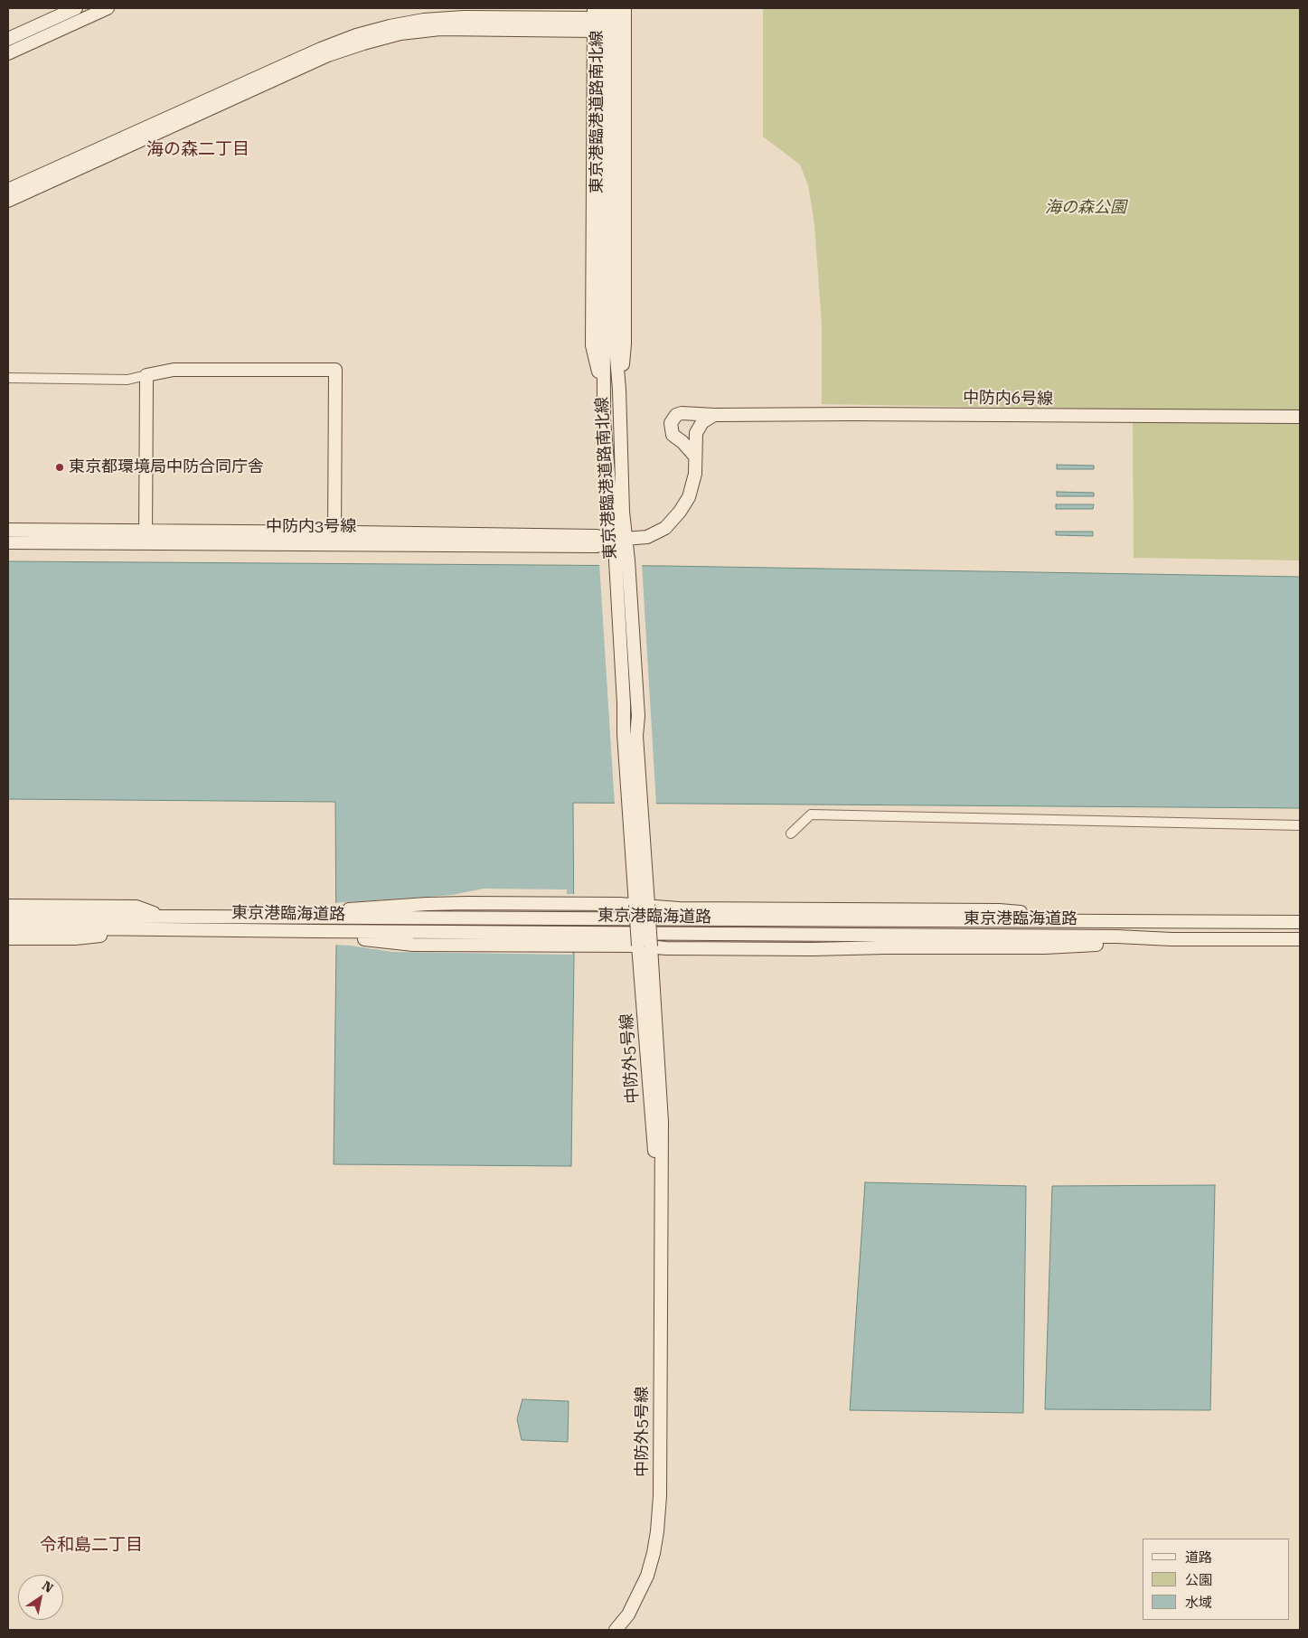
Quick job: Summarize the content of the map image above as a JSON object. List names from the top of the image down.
{
  "streets": {
    "street": [
      "東京港臨港道路南北線",
      "中防内6号線",
      "中防内3号線",
      "東京港臨海道路",
      "中防外5号線"
    ]
  },
  "crossings": [
    ["東京港臨港道路南北線", "中防内3号線"],
    ["東京港臨港道路南北線", "中防外5号線"]
  ],
  "districts": ["海の森二丁目", "令和島二丁目"],
  "parks": ["海の森公園"],
  "places": ["東京都環境局中防合同庁舎"],
  "legend": ["道路", "公園", "水域"],
  "north": "top right"
}
